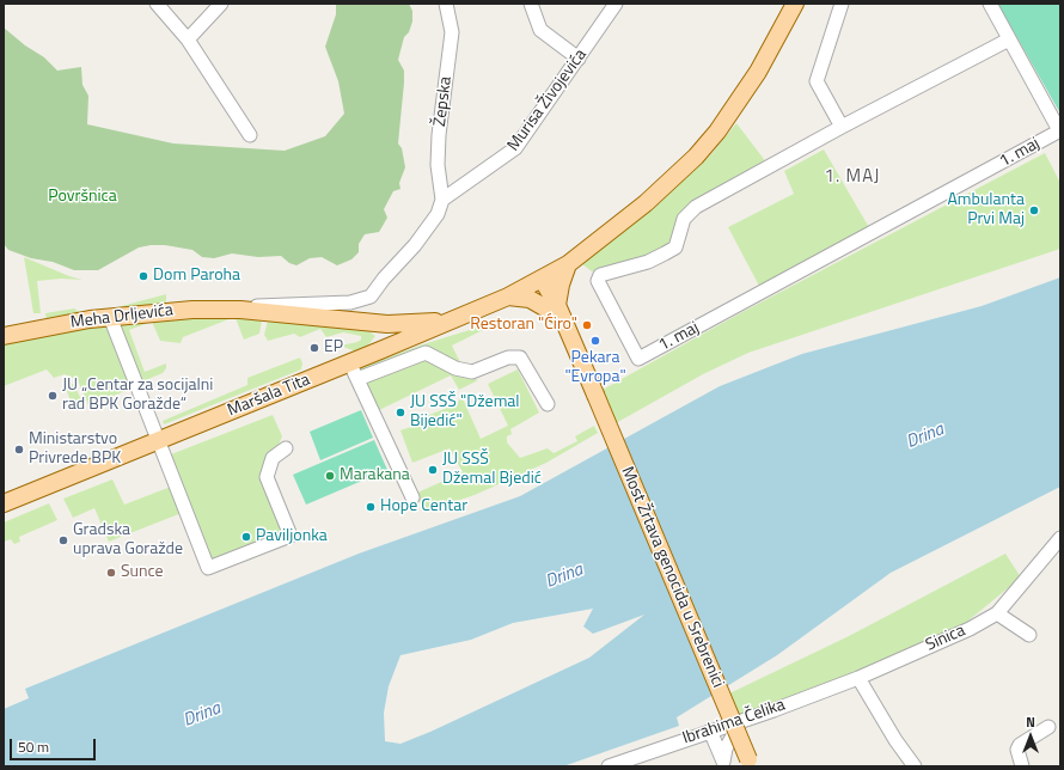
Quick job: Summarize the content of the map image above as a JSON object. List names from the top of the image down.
{
  "streets": {
    "main road": ["Meha Drljevića", "Maršala Tita", "Most Žrtava genocida u Srebrenici"],
    "street": [
      "Murisa Živojevića",
      "Žepska",
      "1. maj",
      "Sinica",
      "Ibrahima Čelika"
    ]
  },
  "crossings": [
    ["Murisa Živojevića", "Žepska"],
    ["Murisa Živojevića", "Meha Drljevića"],
    ["Žepska", "Meha Drljevića"],
    ["Meha Drljevića", "Maršala Tita"],
    ["Maršala Tita", "Most Žrtava genocida u Srebrenici"],
    ["Sinica", "Ibrahima Čelika"]
  ],
  "districts": ["1. MAJ"],
  "water": ["Drina"],
  "parks": ["Površnica"],
  "places": [
    "Ambulanta Prvi Maj",
    "Dom Paroha",
    "Restoran \"Ćiro\"",
    "Pekara \"Evropa\"",
    "EP",
    "JU „Centar za socijalni rad BPK Goražde“",
    "JU SSŠ \"Džemal Bijedić\"",
    "Ministarstvo Privrede BPK",
    "JU SSŠ Džemal Bjedić",
    "Marakana",
    "Hope Centar",
    "Paviljonka",
    "Gradska uprava Goražde",
    "Sunce"
  ],
  "scale_bar": "50 m",
  "north": "top"
}
